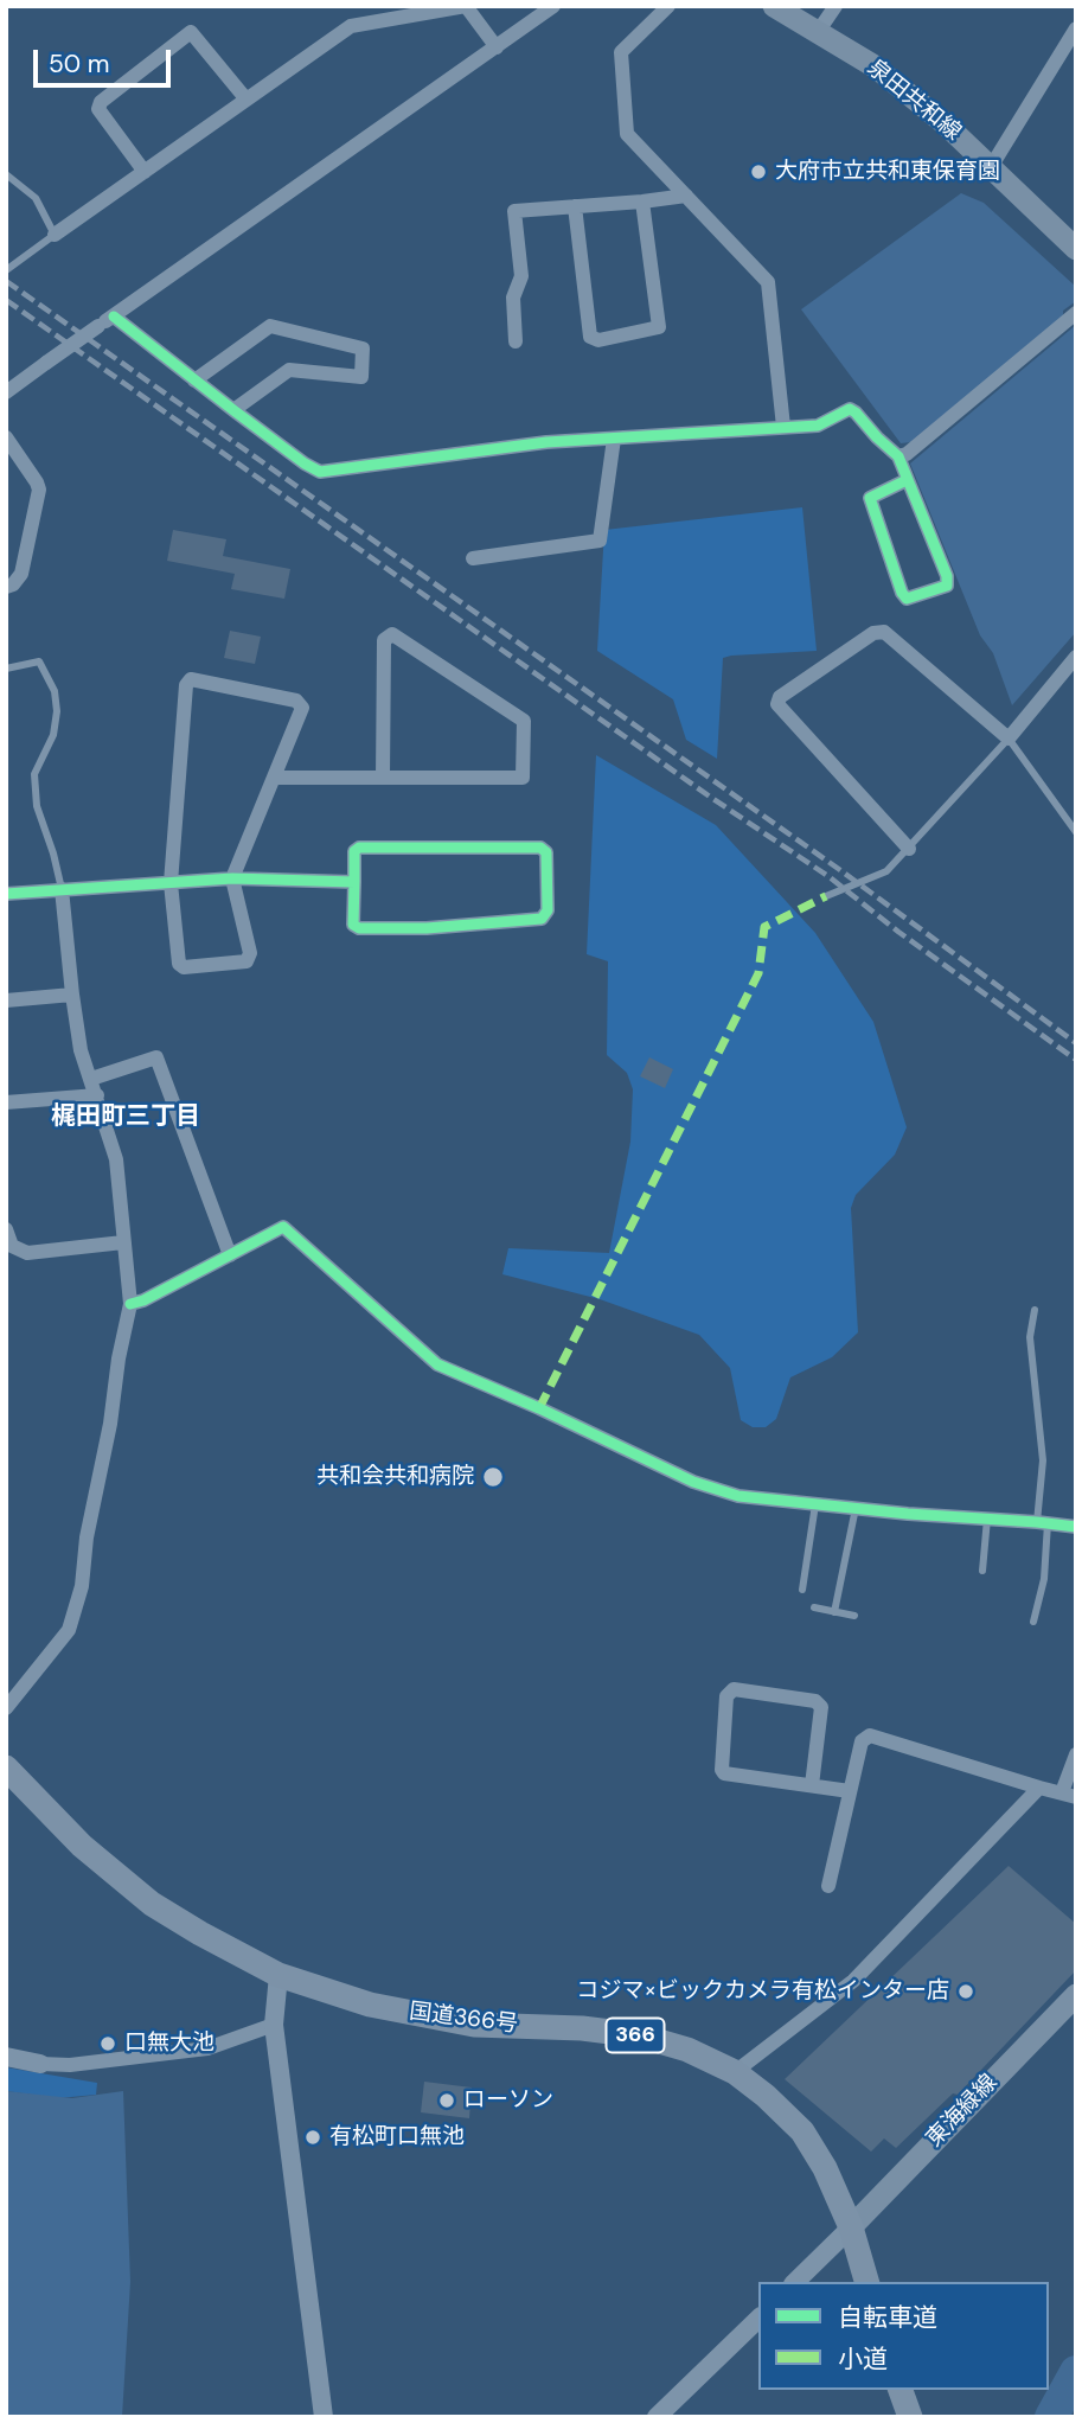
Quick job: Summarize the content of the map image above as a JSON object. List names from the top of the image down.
{
  "streets": {
    "highway": ["国道366号", "366"],
    "main road": ["泉田共和線", "東海緑線"]
  },
  "crossings": [
    ["国道366号", "東海緑線"]
  ],
  "districts": ["梶田町三丁目"],
  "places": [
    "大府市立共和東保育園",
    "共和会共和病院",
    "コジマ×ビックカメラ有松インター店",
    "口無大池",
    "ローソン",
    "有松町口無池"
  ],
  "legend": ["自転車道", "小道"],
  "scale_bar": "50 m"
}
